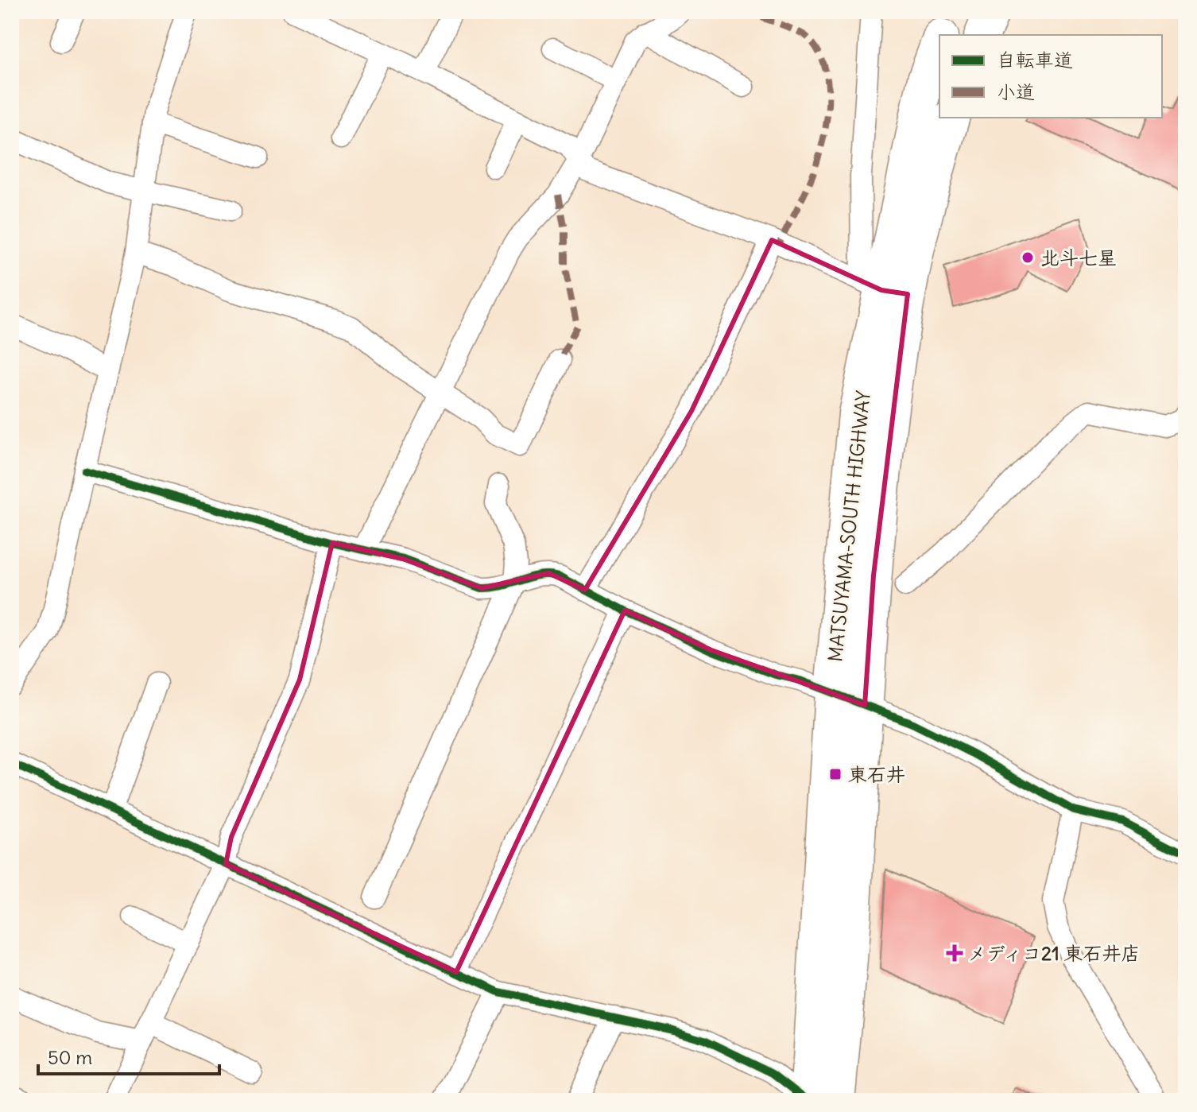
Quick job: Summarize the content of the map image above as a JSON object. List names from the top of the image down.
{
  "streets": {
    "highway": ["MATSUYAMA-SOUTH HIGHWAY"]
  },
  "places": {
    "other": ["北斗七星"],
    "transit": ["東石井"],
    "health": ["メディコ21 東石井店"]
  },
  "legend": ["自転車道", "小道"],
  "scale_bar": "50 m"
}
